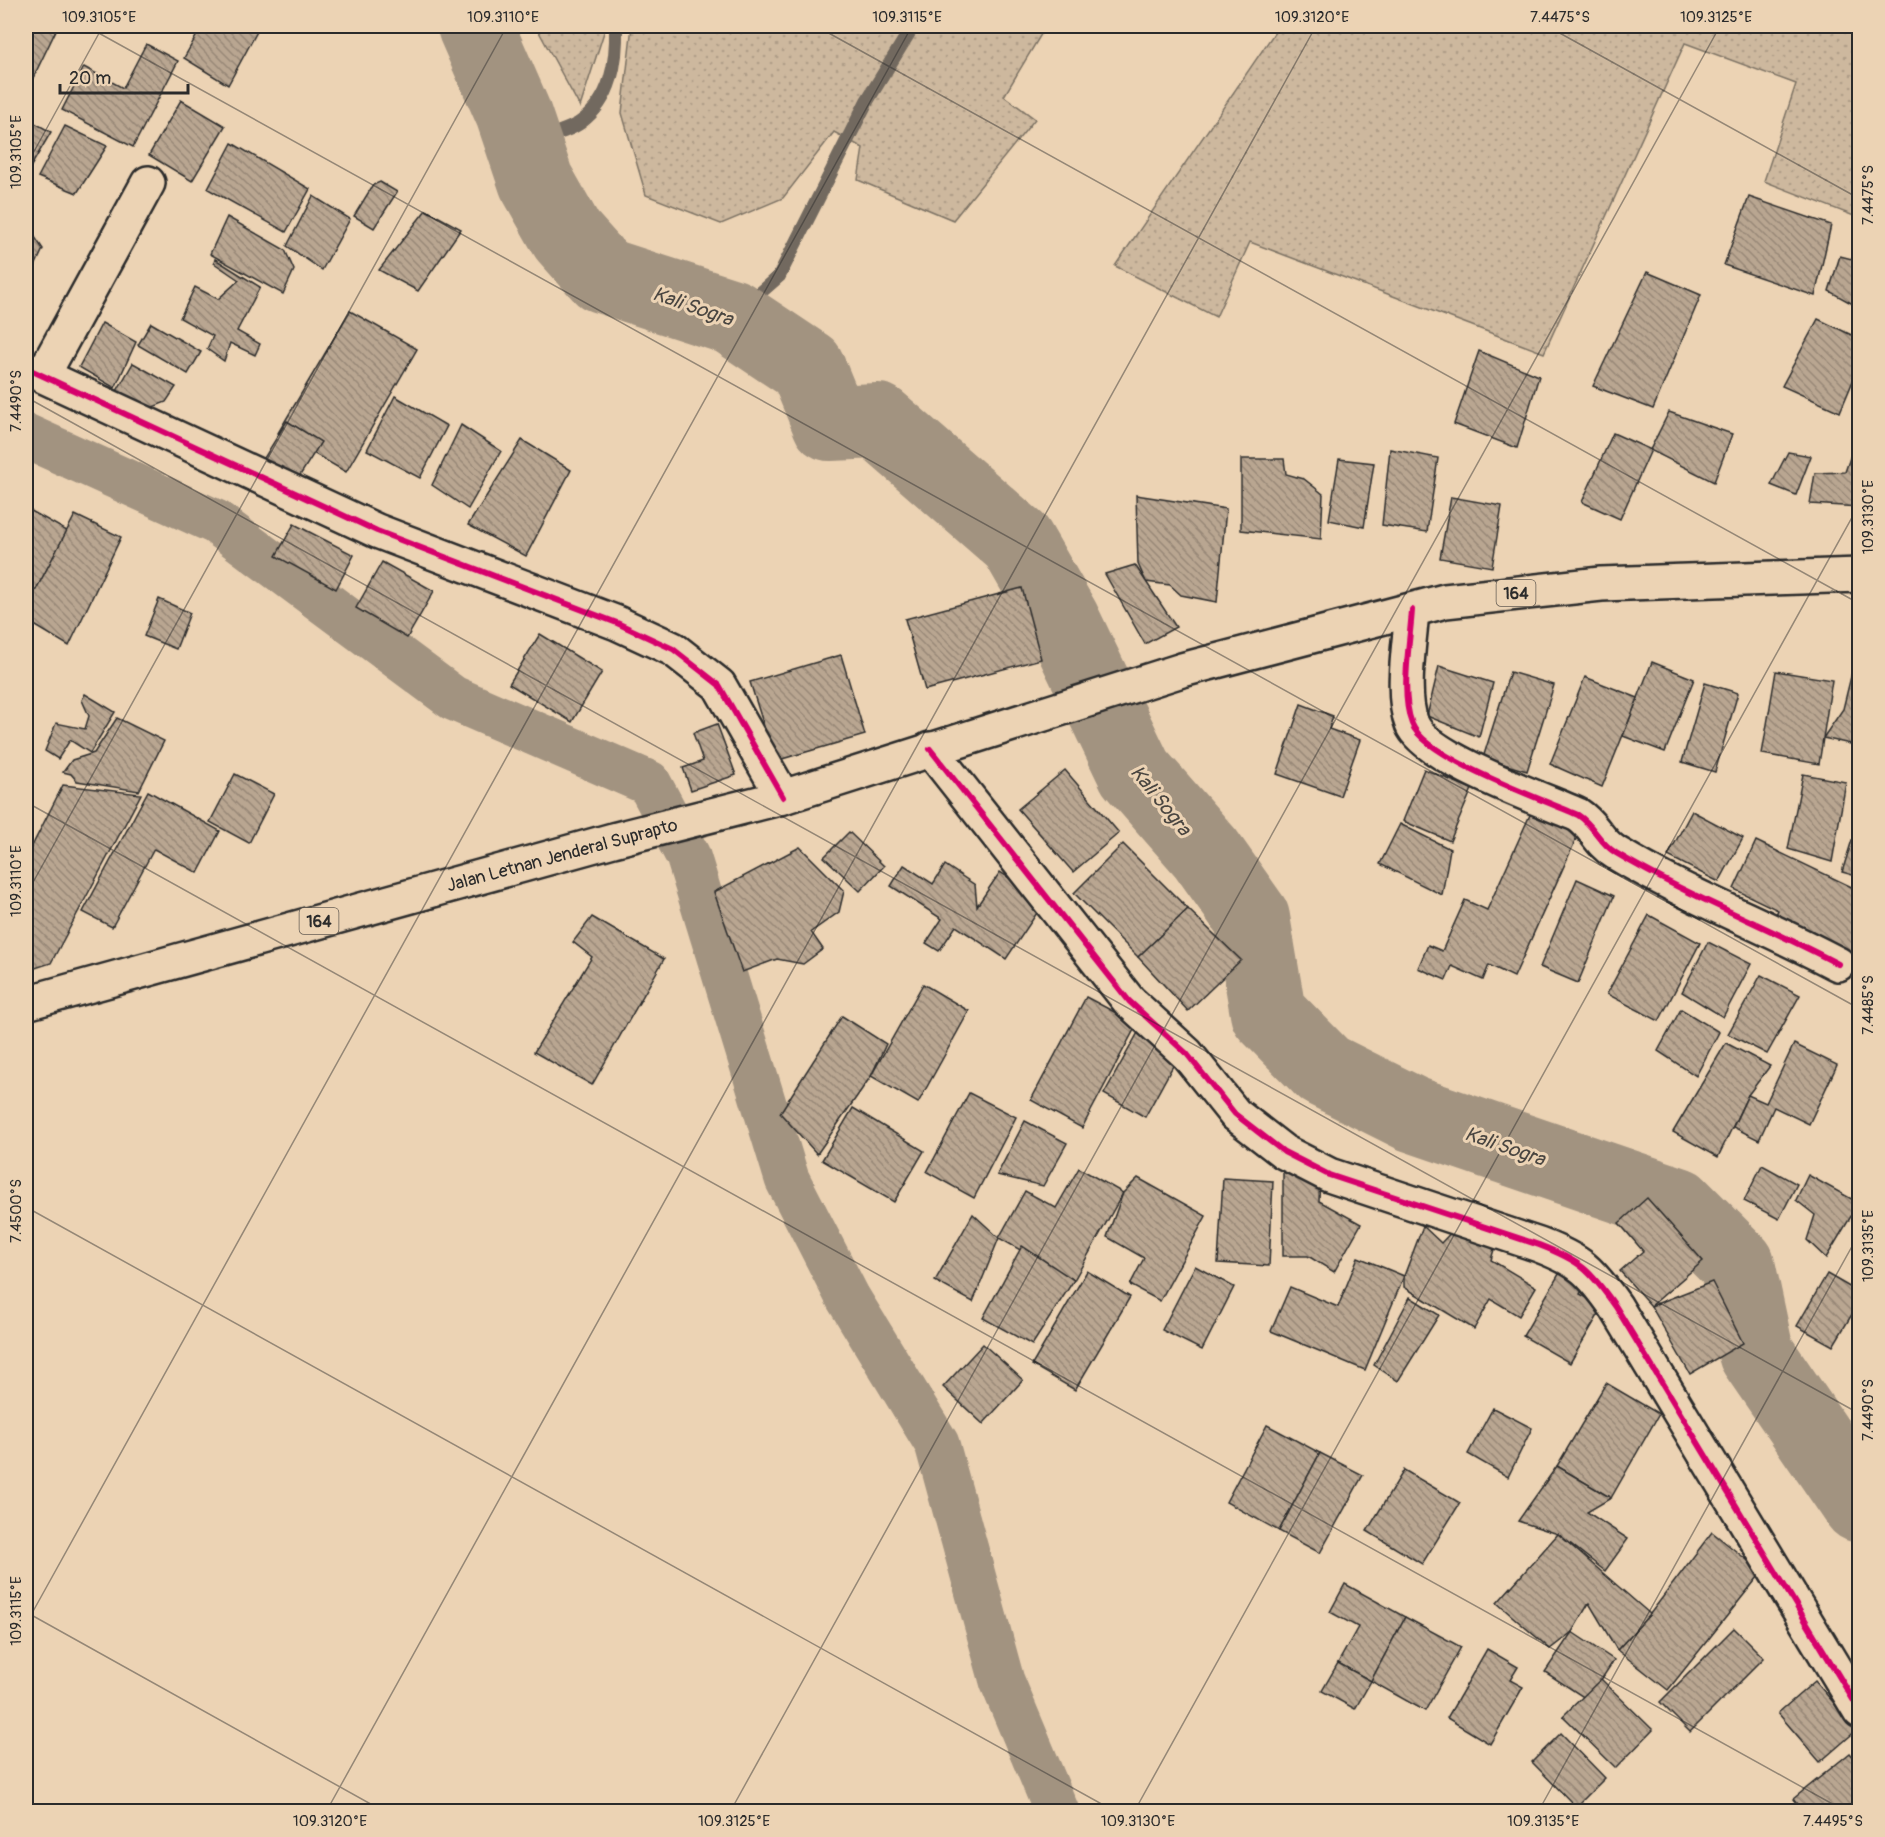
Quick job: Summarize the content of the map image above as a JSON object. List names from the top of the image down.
{
  "streets": {
    "street": ["164", "Jalan Letnan Jenderal Suprapto"]
  },
  "crossings": [
    ["164", "Jalan Letnan Jenderal Suprapto"]
  ],
  "water": ["Kali Sogra"],
  "scale_bar": "20 m",
  "coordinates": [
    "109.3105°E",
    "109.3110°E",
    "109.3115°E",
    "109.3120°E",
    "7.4475°S",
    "109.3125°E",
    "7.4490°S",
    "109.3130°E",
    "7.4485°S",
    "7.4500°S",
    "109.3135°E",
    "7.4495°S"
  ]
}
